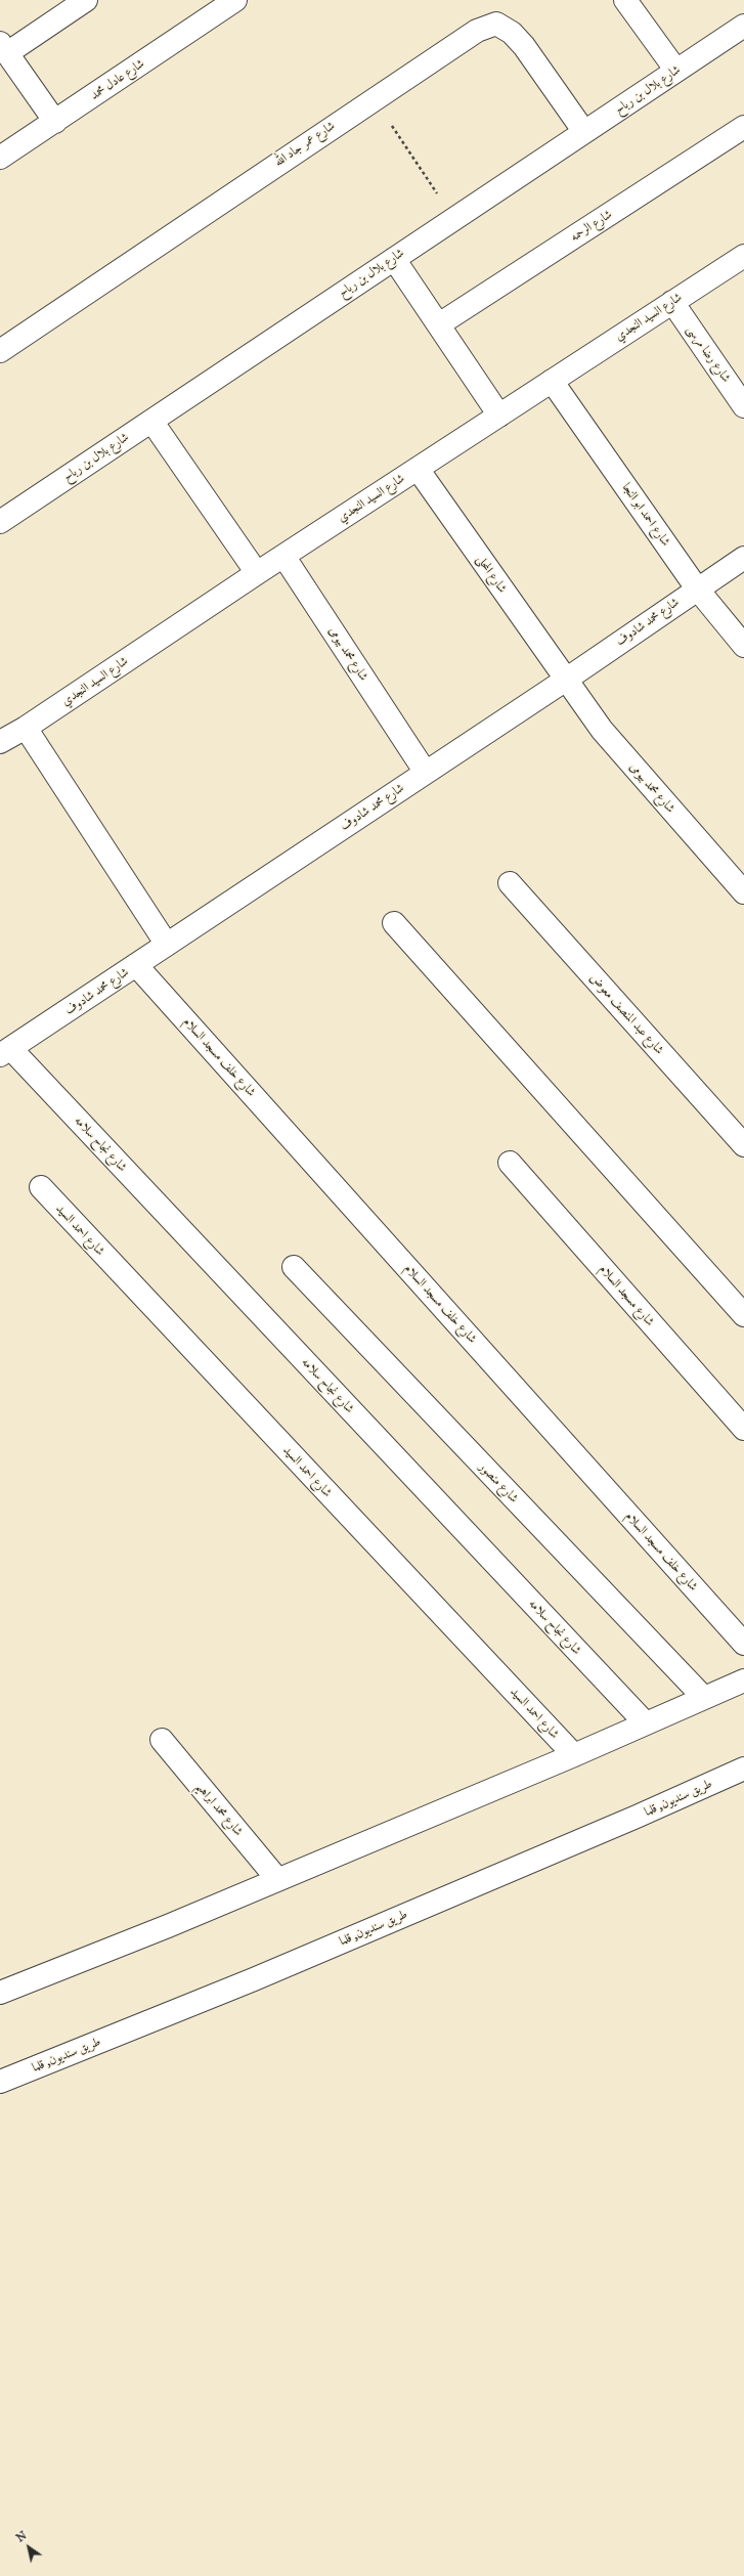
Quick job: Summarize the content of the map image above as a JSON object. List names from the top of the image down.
{
  "streets": {
    "street": [
      "شارع عادل محمد",
      "شارع بلال بن رباح",
      "شارع عمر جاد الله",
      "شارع الرحمه",
      "شارع السيد النجدي",
      "شارع رضا مرسى",
      "شارع احمد ابو النجا",
      "شارع المحلى",
      "شارع محمد شادوف",
      "شارع محمد بيومى",
      "شارع عبد المنصف معوض",
      "شارع خلف مسجد السلام",
      "شارع نجاح سلامه",
      "شارع احمد السيد",
      "شارع مسجد السلام",
      "شارع منصور",
      "طريق سنديون, قلما",
      "شارع محمد ابراهيم"
    ]
  },
  "crossings": [
    ["شارع بلال بن رباح", "شارع عمر جاد الله"],
    ["شارع السيد النجدي", "شارع رضا مرسى"],
    ["شارع السيد النجدي", "شارع احمد ابو النجا"],
    ["شارع السيد النجدي", "شارع المحلى"],
    ["شارع السيد النجدي", "شارع محمد بيومى"],
    ["شارع احمد ابو النجا", "شارع محمد شادوف"],
    ["شارع المحلى", "شارع محمد شادوف"],
    ["شارع المحلى", "شارع محمد بيومى"],
    ["شارع محمد شادوف", "شارع محمد بيومى"],
    ["شارع محمد شادوف", "شارع خلف مسجد السلام"],
    ["شارع محمد شادوف", "شارع نجاح سلامه"]
  ],
  "north": "top left"
}
